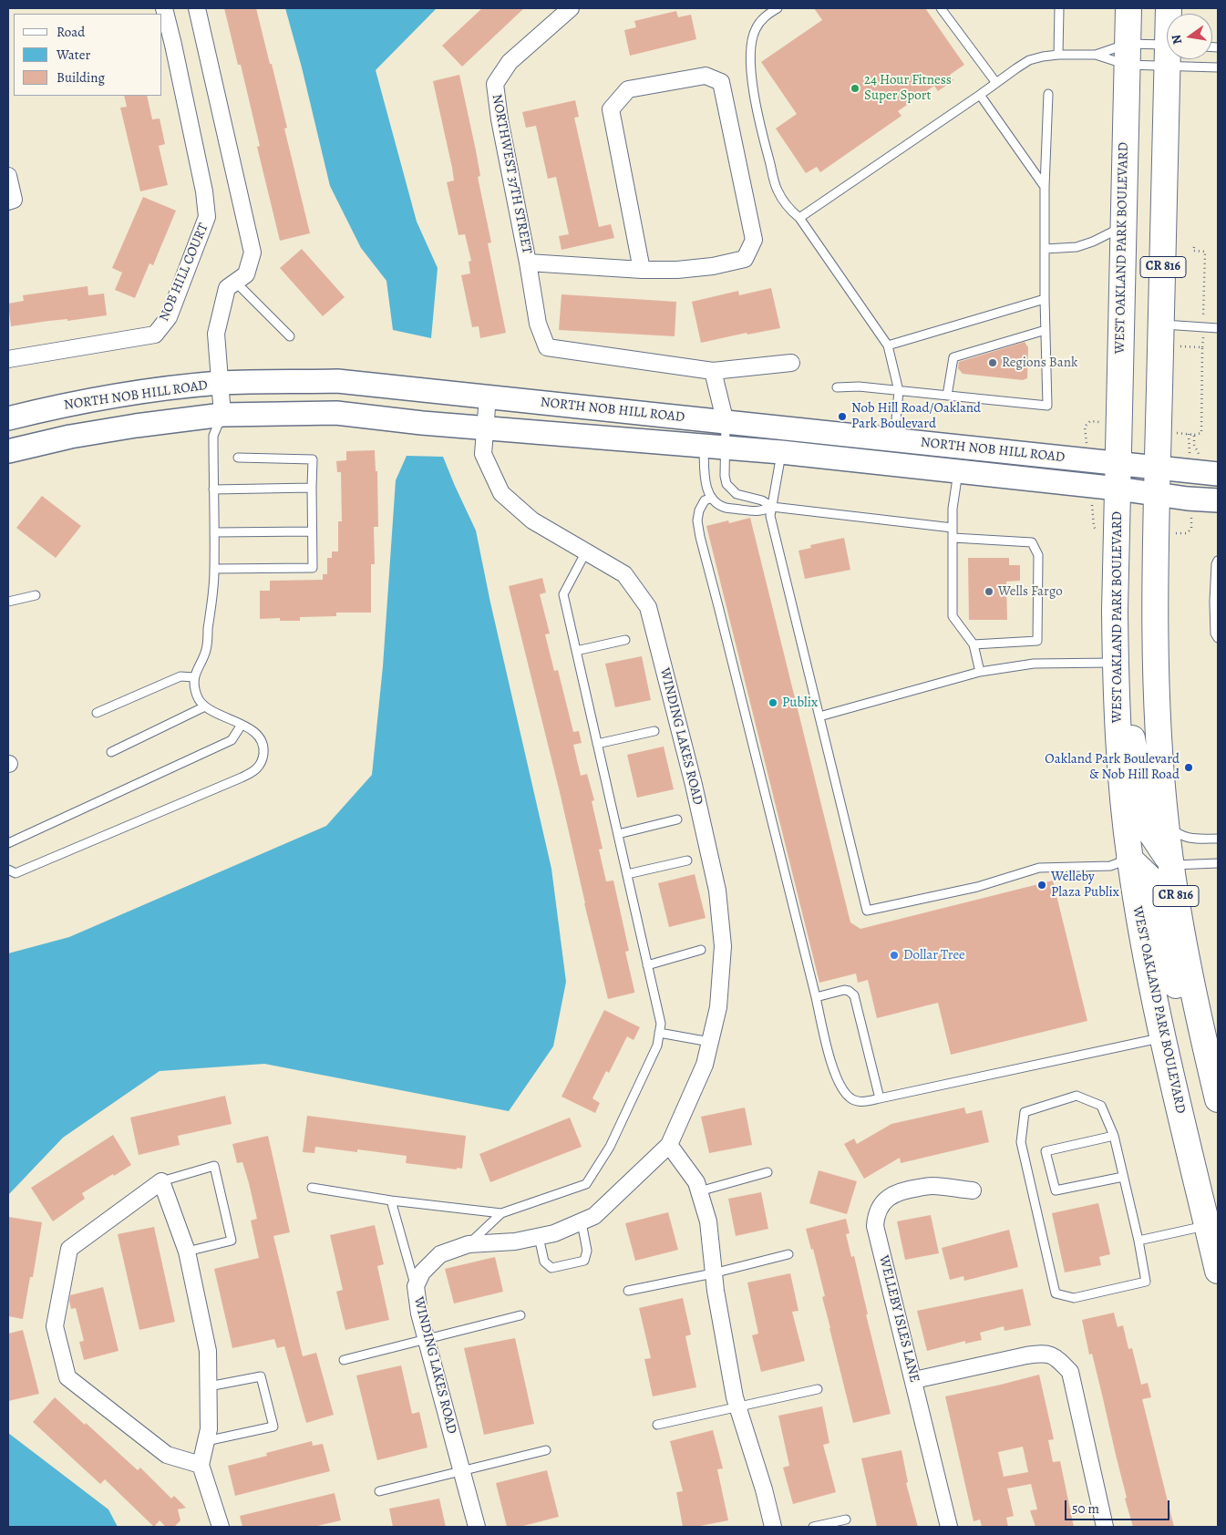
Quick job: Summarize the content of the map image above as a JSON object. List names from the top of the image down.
{
  "streets": {
    "main road": ["WEST OAKLAND PARK BOULEVARD", "CR 816", "NORTH NOB HILL ROAD"],
    "street": [
      "NORTHWEST 37TH STREET",
      "NOB HILL COURT",
      "WINDING LAKES ROAD",
      "WELLEBY ISLES LANE"
    ]
  },
  "crossings": [
    ["WEST OAKLAND PARK BOULEVARD", "NORTH NOB HILL ROAD"],
    ["CR 816", "NORTH NOB HILL ROAD"],
    ["NORTH NOB HILL ROAD", "WINDING LAKES ROAD"]
  ],
  "places": [
    "24 Hour Fitness Super Sport",
    "Regions Bank",
    "Nob Hill Road/Oakland Park Boulevard",
    "Wells Fargo",
    "Publix",
    "Oakland Park Boulevard & Nob Hill Road",
    "Welleby Plaza Publix",
    "Dollar Tree"
  ],
  "legend": ["Road", "Water", "Building"],
  "scale_bar": "50 m",
  "north": "left"
}
